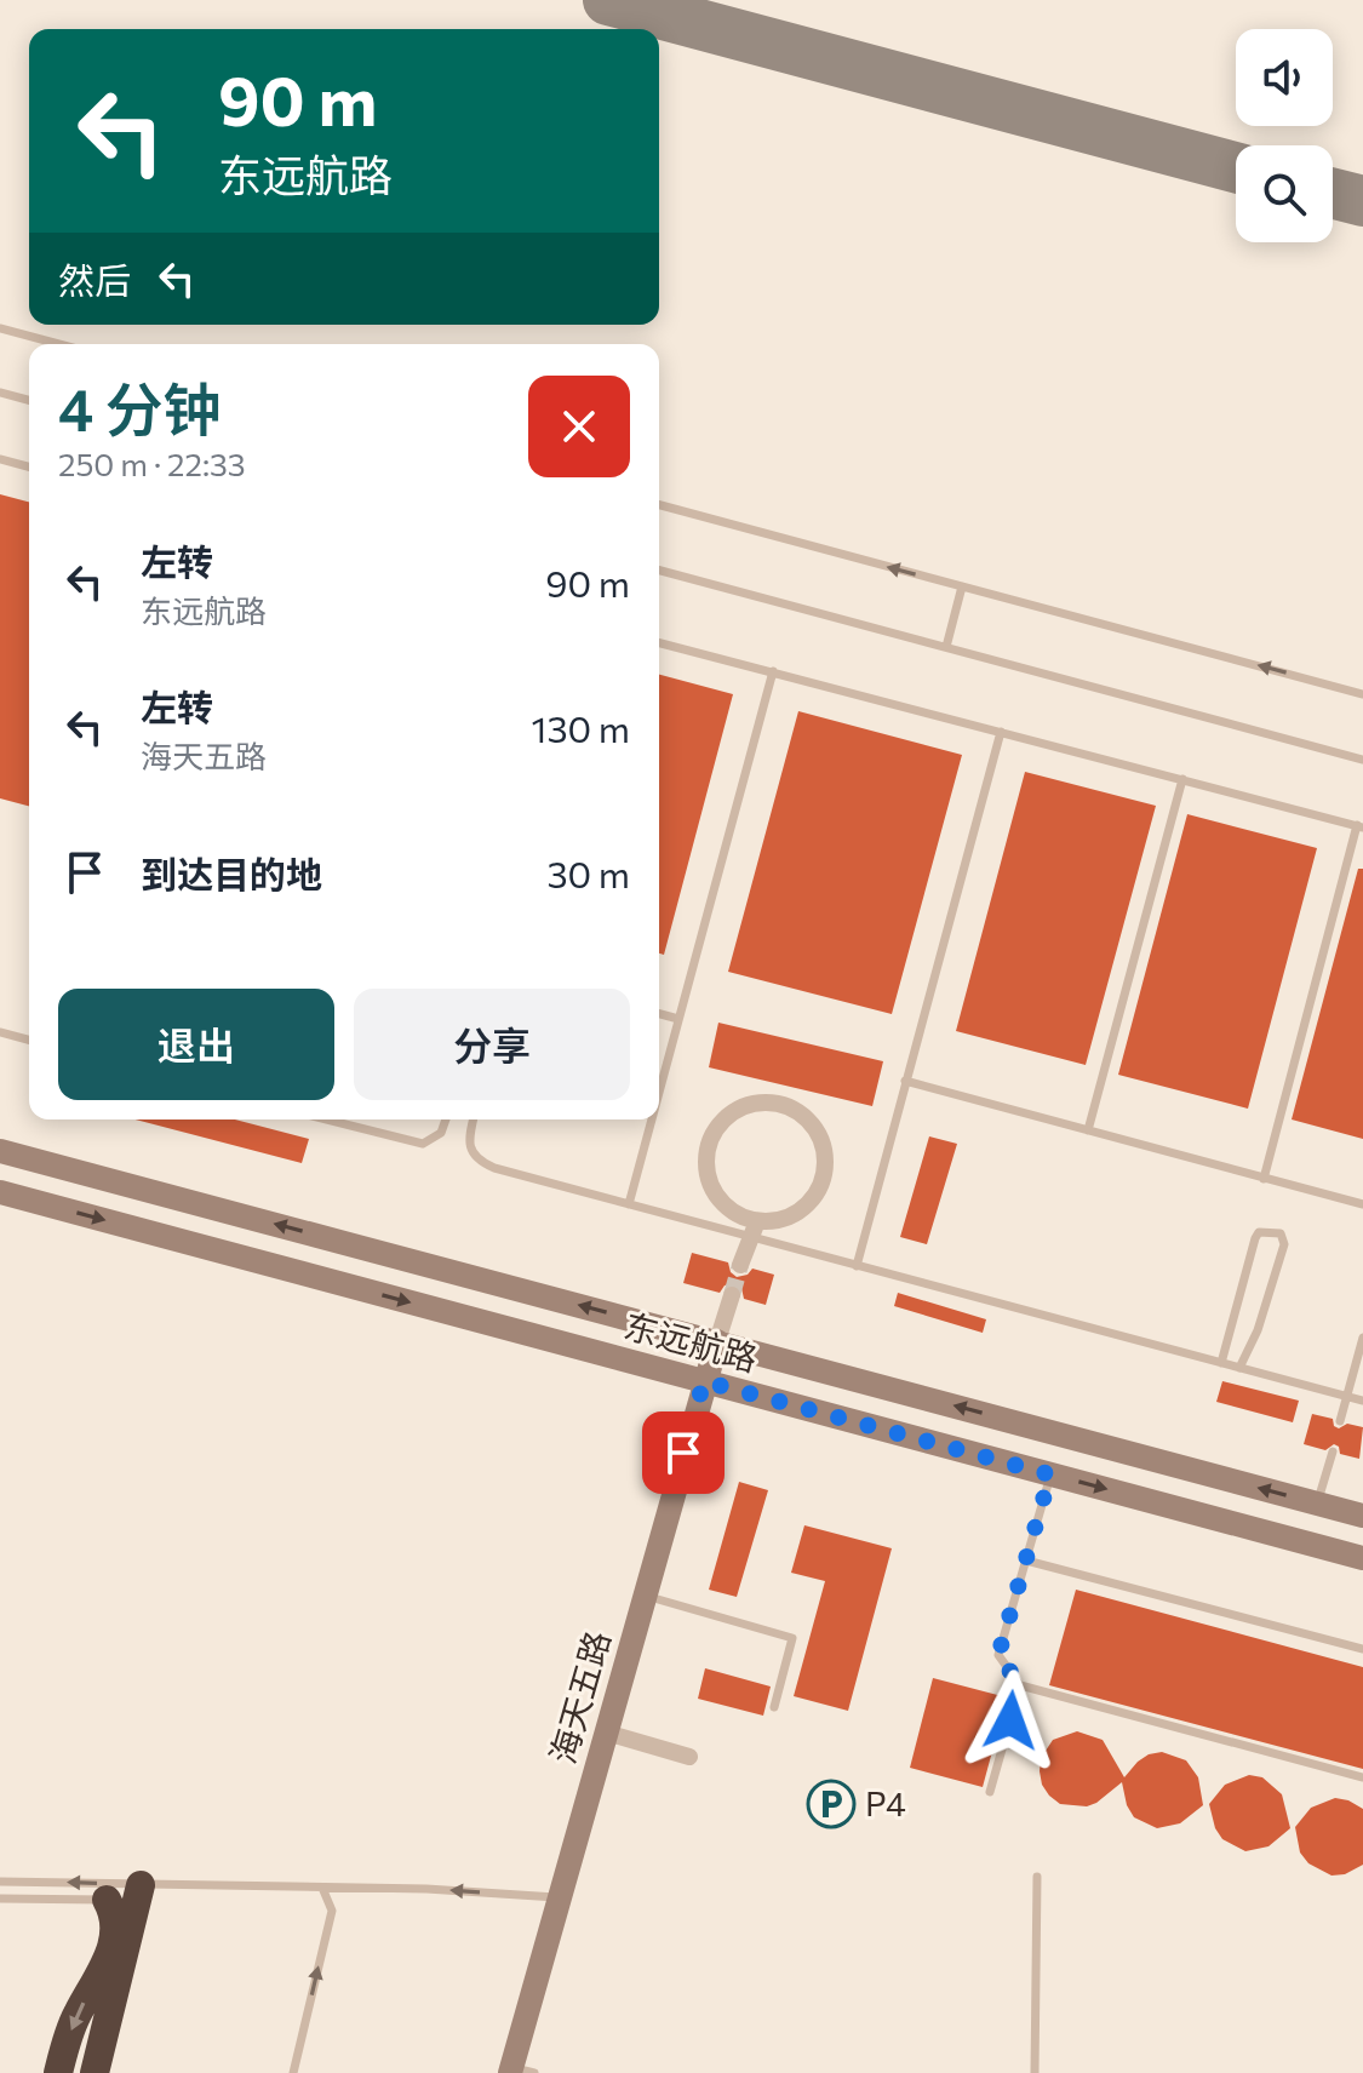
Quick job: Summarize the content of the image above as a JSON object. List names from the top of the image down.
{
  "streets": {
    "street": ["东远航路", "海天五路"]
  },
  "crossings": [
    ["东远航路", "海天五路"]
  ],
  "places": {
    "parking": ["P4"]
  },
  "page": {
    "turn": ["90 m", "东远航路"],
    "then": "然后",
    "heading": ["4 分钟", "250 m · 22:33"],
    "list": [
      {
        "name": "左转",
        "note": "东远航路",
        "value": "90 m"
      },
      {
        "name": "左转",
        "note": "海天五路",
        "value": "130 m"
      },
      {
        "name": "到达目的地",
        "value": "30 m"
      }
    ],
    "buttons": ["退出", "分享"]
  }
}
